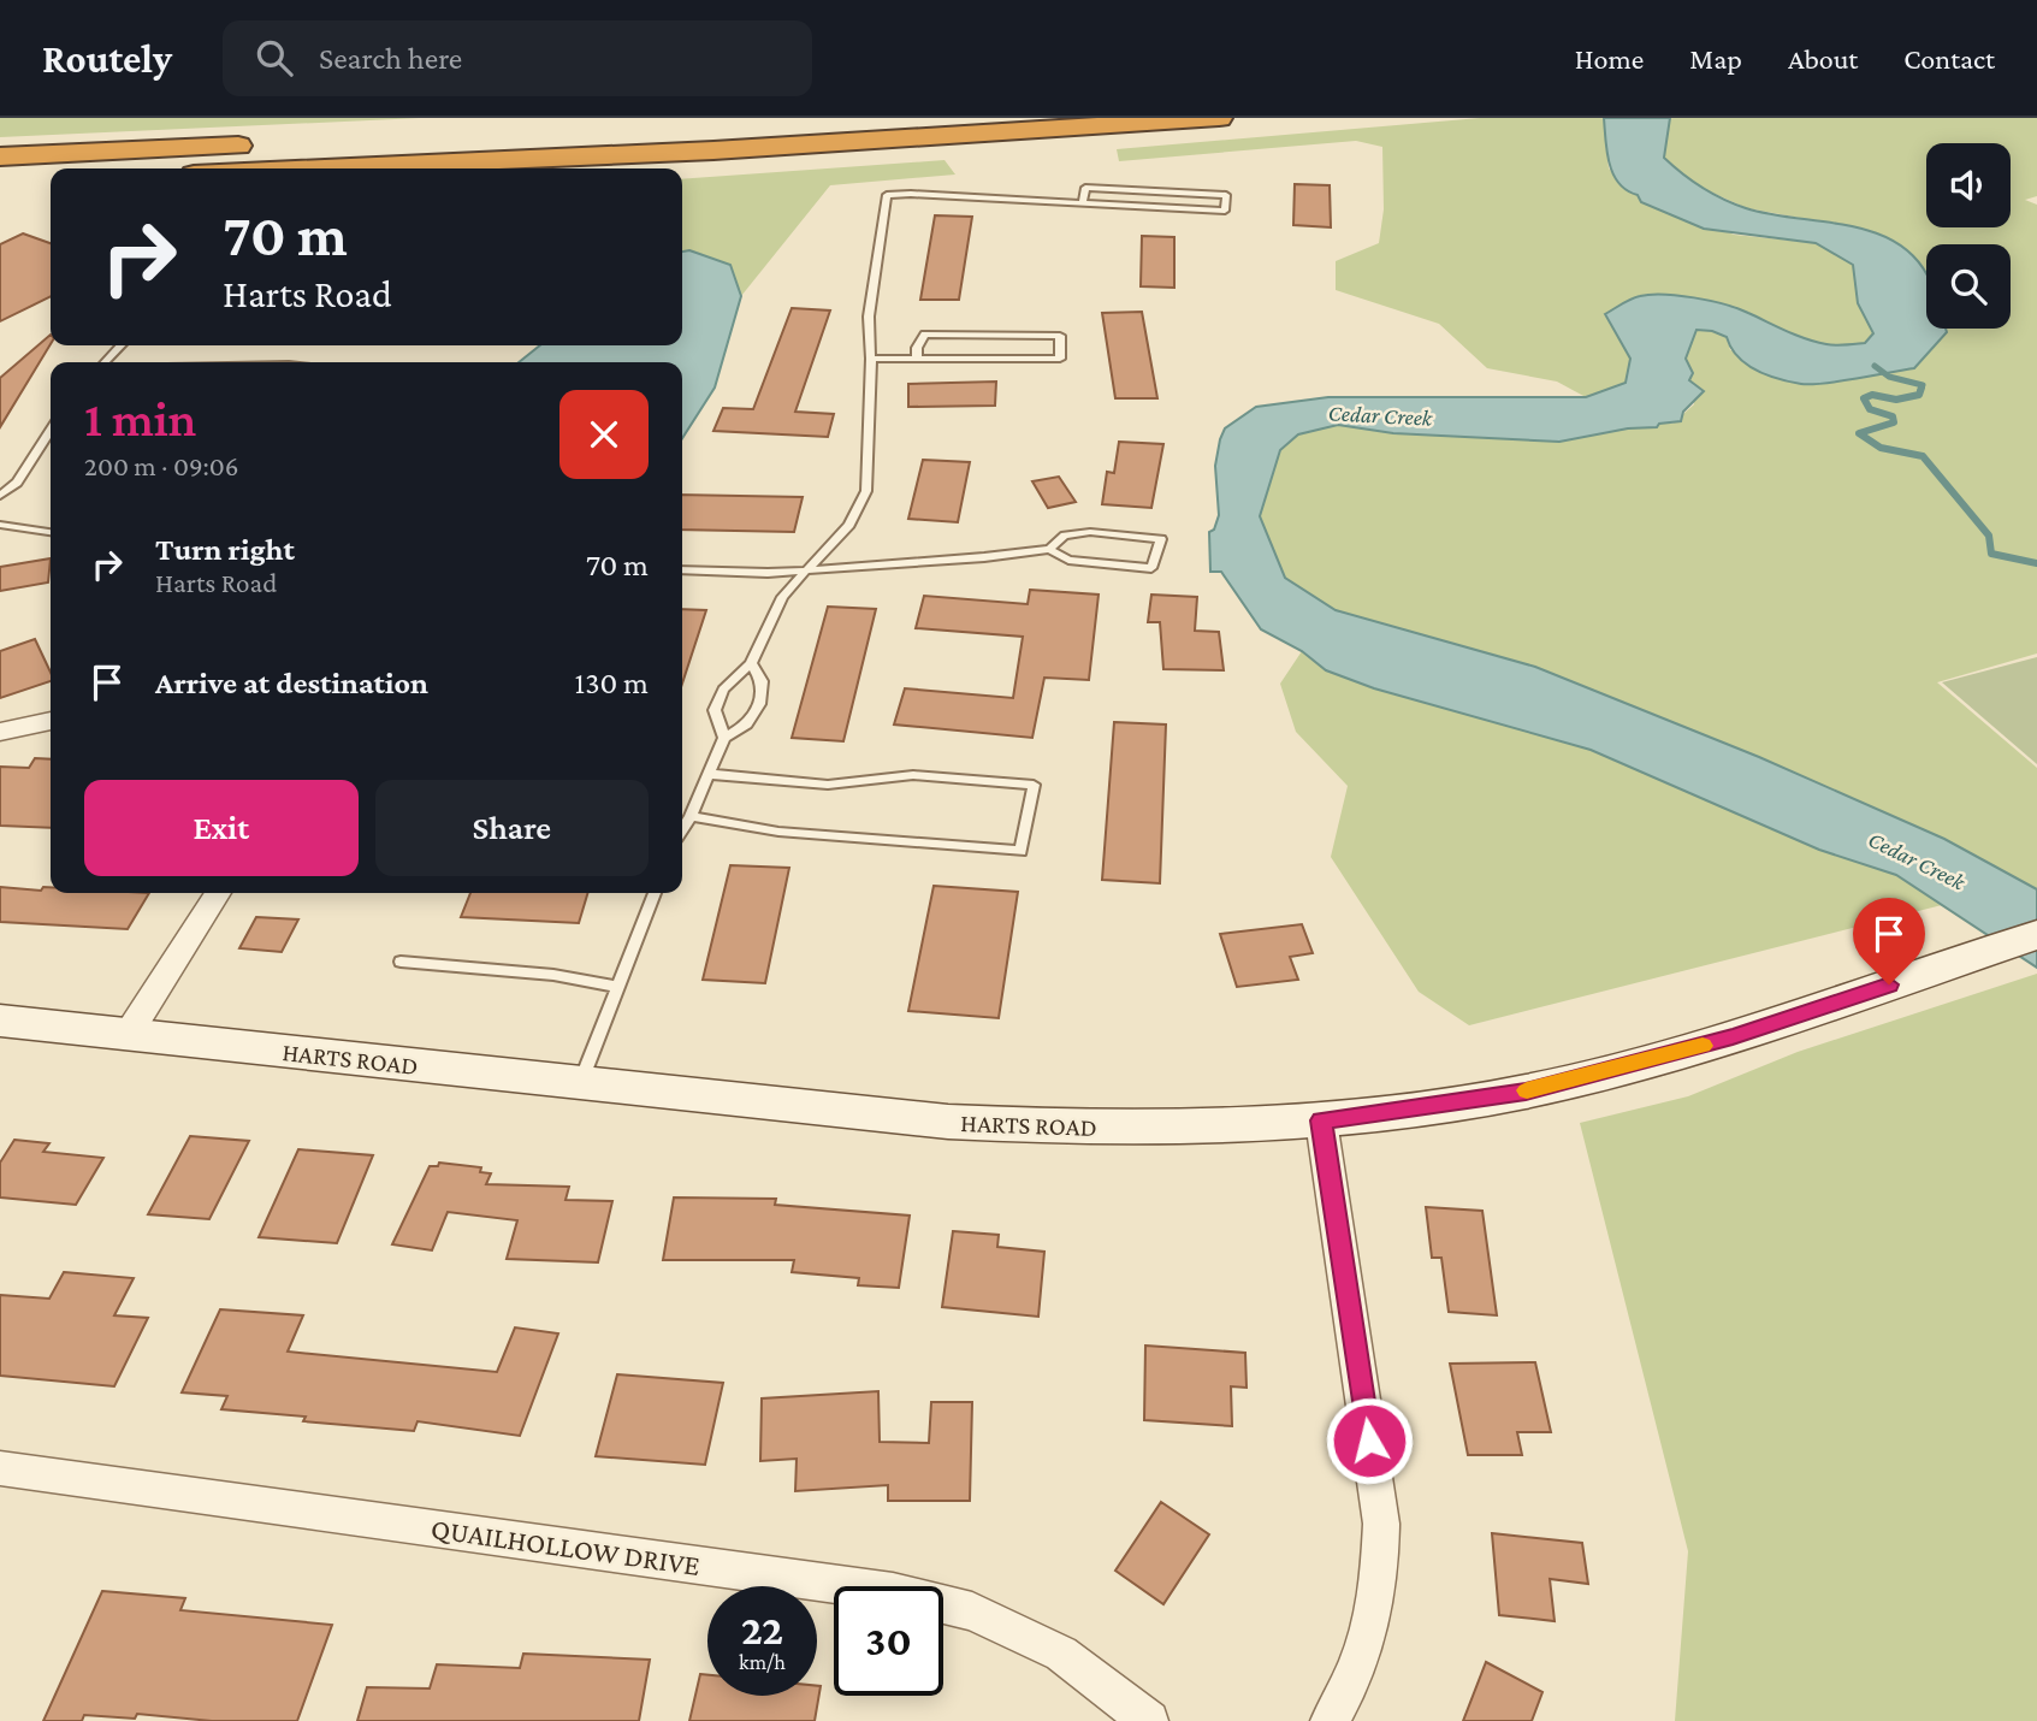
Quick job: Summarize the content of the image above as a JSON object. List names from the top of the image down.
{
  "streets": {
    "street": ["HARTS ROAD", "QUAILHOLLOW DRIVE"]
  },
  "water": ["Cedar Creek"],
  "page": {
    "header": "Routely",
    "search": "Search here",
    "nav": [
      "Home",
      "Map",
      "About",
      "Contact"
    ],
    "turn": ["70 m", "Harts Road"],
    "heading": ["1 min", "200 m · 09:06"],
    "list": [
      {
        "name": "Turn right",
        "note": "Harts Road",
        "value": "70 m"
      },
      {
        "name": "Arrive at destination",
        "value": "130 m"
      }
    ],
    "buttons": ["Exit", "Share"],
    "speed": "22 km/h",
    "limit": "30"
  }
}
